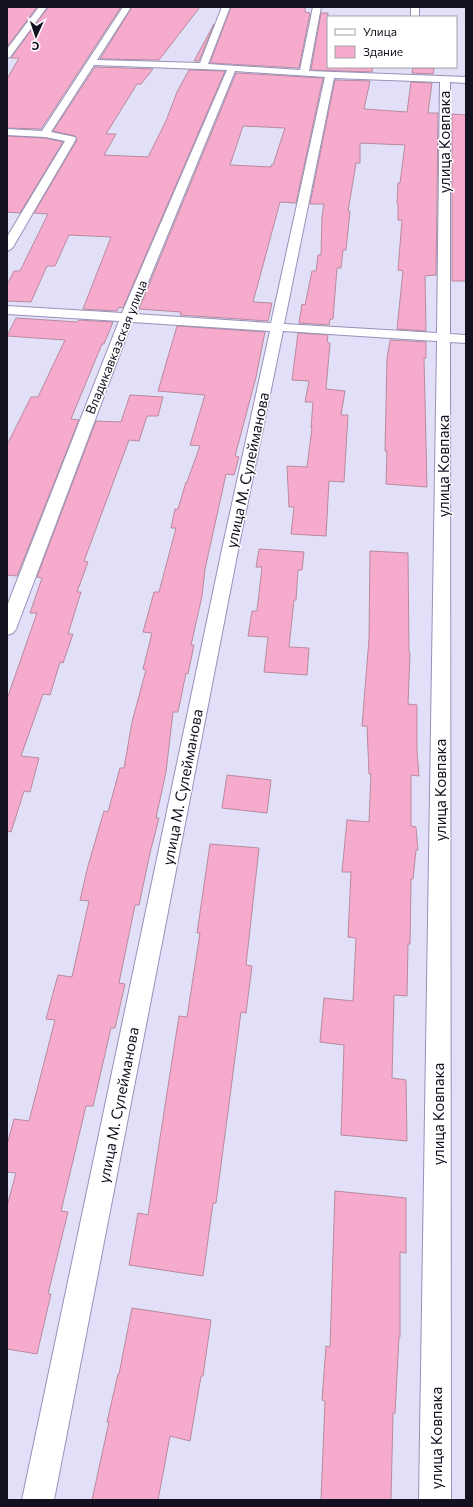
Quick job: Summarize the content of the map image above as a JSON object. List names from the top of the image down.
{
  "streets": {
    "street": ["улица Ковпака", "Владикавказская улица", "улица М. Сулейманова"]
  },
  "legend": ["Улица", "Здание"],
  "north": "bottom"
}
